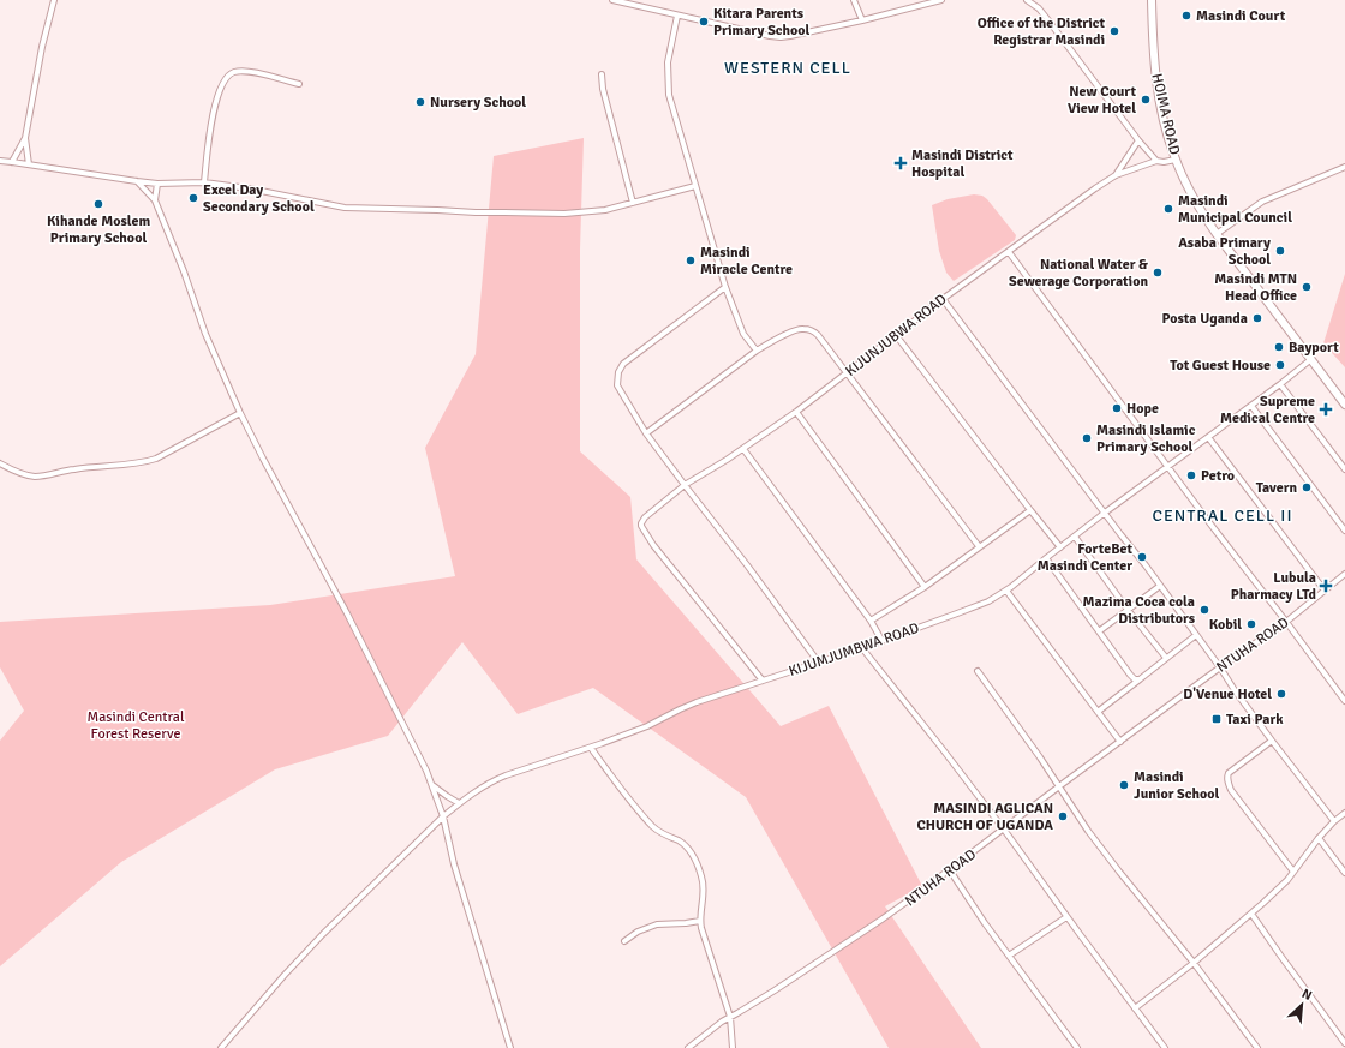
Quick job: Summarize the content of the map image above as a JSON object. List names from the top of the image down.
{
  "streets": {
    "main road": ["HOIMA ROAD"],
    "street": ["KIJUNJUBWA ROAD", "NTUHA ROAD", "KIJUMJUMBWA ROAD"]
  },
  "crossings": [
    ["HOIMA ROAD", "KIJUNJUBWA ROAD"],
    ["HOIMA ROAD", "KIJUMJUMBWA ROAD"],
    ["KIJUNJUBWA ROAD", "KIJUMJUMBWA ROAD"]
  ],
  "districts": ["WESTERN CELL", "CENTRAL CELL II"],
  "parks": ["Masindi Central Forest Reserve"],
  "places": {
    "other": [
      "Masindi Court",
      "Kitara Parents Primary School",
      "Office of the District Registrar Masindi",
      "New Court View Hotel",
      "Nursery School",
      "Excel Day Secondary School",
      "Kihande Moslem Primary School",
      "Masindi Municipal Council",
      "Asaba Primary School",
      "Masindi Miracle Centre",
      "National Water & Sewerage Corporation",
      "Masindi MTN Head Office",
      "Posta Uganda",
      "Bayport",
      "Tot Guest House",
      "Hope",
      "Masindi Islamic Primary School",
      "Petro",
      "Tavern",
      "ForteBet Masindi Center",
      "Mazima Coca cola Distributors",
      "Kobil",
      "D'Venue Hotel",
      "Masindi Junior School",
      "MASINDI AGLICAN CHURCH OF UGANDA"
    ],
    "health": ["Masindi District Hospital", "Supreme Medical Centre", "Lubula Pharmacy LTd"],
    "transit": ["Taxi Park"]
  },
  "north": "top right"
}
